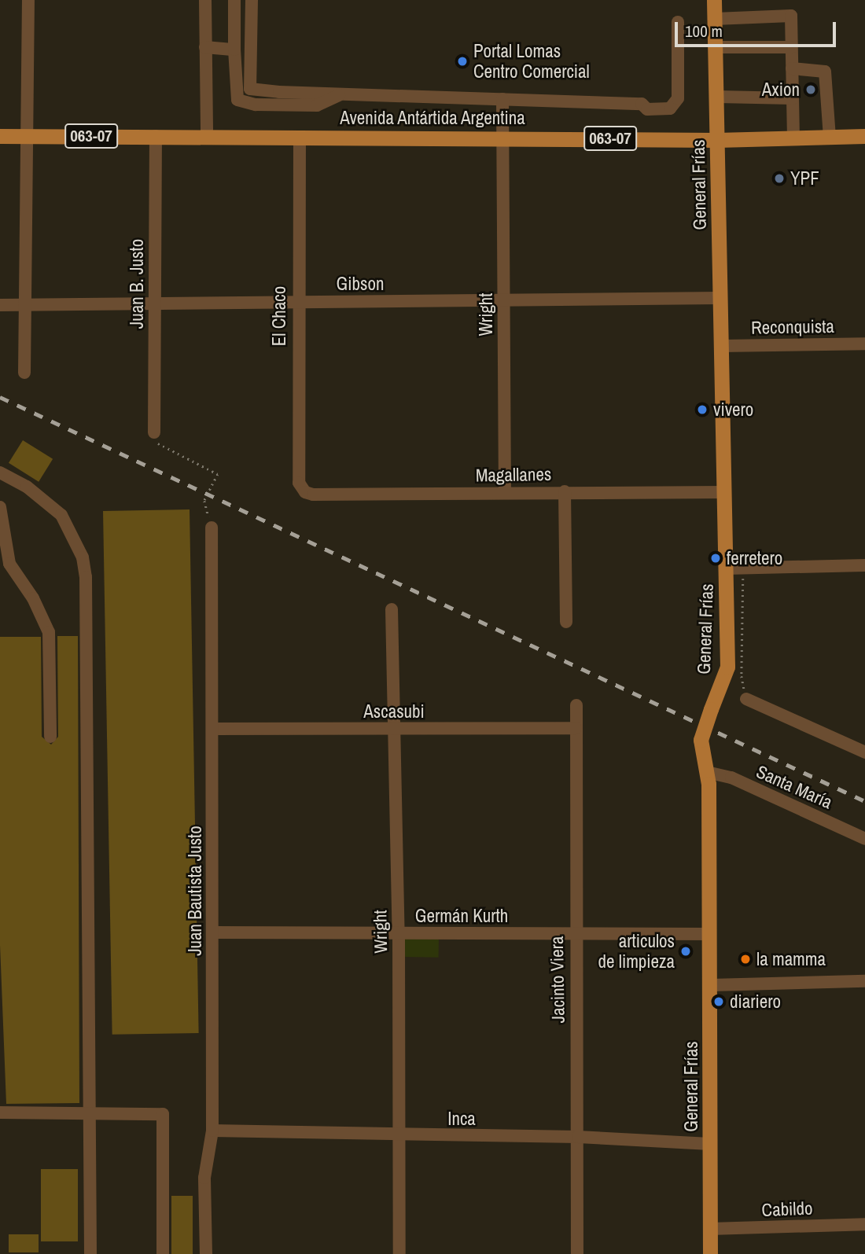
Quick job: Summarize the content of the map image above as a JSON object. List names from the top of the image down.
{
  "streets": {
    "main road": ["Avenida Antártida Argentina", "063-07", "General Frías"],
    "street": [
      "Juan B. Justo",
      "Gibson",
      "Wright",
      "El Chaco",
      "Reconquista",
      "Magallanes",
      "Ascasubi",
      "Santa María",
      "Juan Bautista Justo",
      "Germán Kurth",
      "Jacinto Viera",
      "Inca",
      "Cabildo"
    ]
  },
  "crossings": [
    ["Avenida Antártida Argentina", "General Frías"],
    ["Avenida Antártida Argentina", "Juan B. Justo"],
    ["Avenida Antártida Argentina", "Wright"],
    ["Avenida Antártida Argentina", "El Chaco"],
    ["General Frías", "Gibson"],
    ["General Frías", "Reconquista"],
    ["General Frías", "Magallanes"],
    ["General Frías", "Santa María"],
    ["General Frías", "Germán Kurth"],
    ["General Frías", "Inca"],
    ["General Frías", "Cabildo"],
    ["Juan B. Justo", "Gibson"],
    ["Gibson", "Wright"],
    ["Gibson", "El Chaco"],
    ["Wright", "Magallanes"],
    ["Wright", "Ascasubi"],
    ["Wright", "Germán Kurth"],
    ["Wright", "Inca"],
    ["El Chaco", "Magallanes"],
    ["Ascasubi", "Juan Bautista Justo"],
    ["Ascasubi", "Jacinto Viera"],
    ["Juan Bautista Justo", "Germán Kurth"],
    ["Juan Bautista Justo", "Inca"],
    ["Germán Kurth", "Jacinto Viera"],
    ["Jacinto Viera", "Inca"]
  ],
  "places": [
    "Portal Lomas Centro Comercial",
    "Axion",
    "YPF",
    "vivero",
    "ferretero",
    "articulos de limpieza",
    "la mamma",
    "diariero"
  ],
  "scale_bar": "100 m"
}
